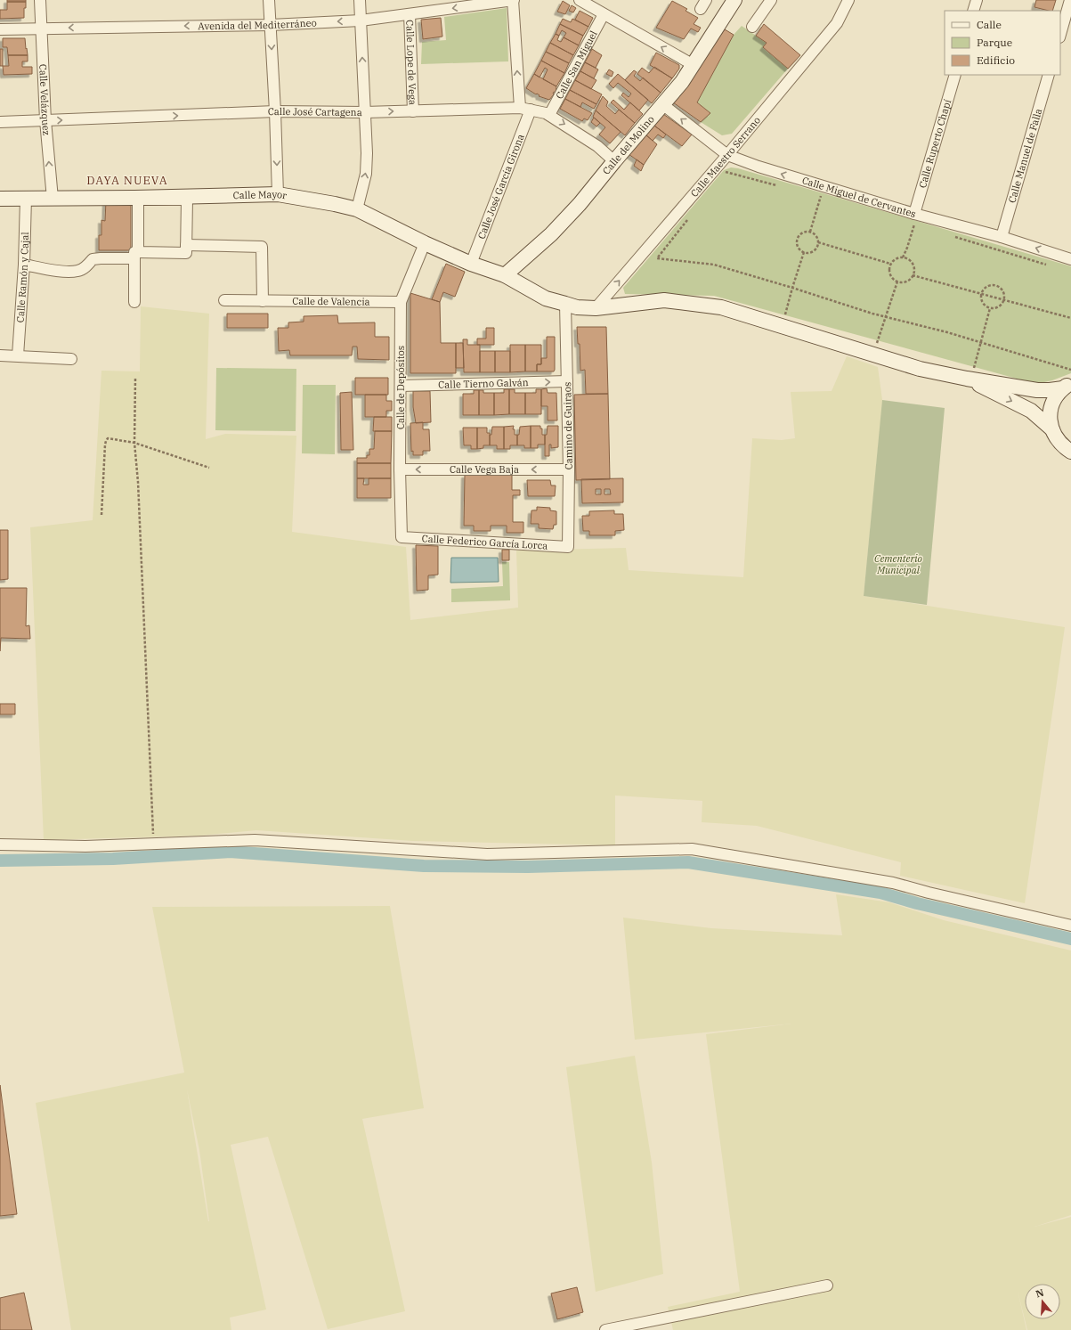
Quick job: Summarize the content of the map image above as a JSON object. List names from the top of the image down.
{
  "streets": {
    "street": [
      "Avenida del Mediterráneo",
      "Calle Lope de Vega",
      "Calle San Miguel",
      "Calle Velázquez",
      "Calle José Cartagena",
      "Calle Ruperto Chapí",
      "Calle del Molino",
      "Calle Manuel de Falla",
      "Calle Maestro Serrano",
      "Calle José García Girona",
      "Calle Mayor",
      "Calle Miguel de Cervantes",
      "Calle Ramón y Cajal",
      "Calle de Valencia",
      "Calle Tierno Galván",
      "Calle de Depósitos",
      "Camino de Guiraos",
      "Calle Vega Baja",
      "Calle Federico García Lorca"
    ]
  },
  "crossings": [
    ["Avenida del Mediterráneo", "Calle Lope de Vega"],
    ["Avenida del Mediterráneo", "Calle Velázquez"],
    ["Calle Lope de Vega", "Calle José Cartagena"],
    ["Calle San Miguel", "Calle José Cartagena"],
    ["Calle Velázquez", "Calle José Cartagena"],
    ["Calle Velázquez", "Calle Mayor"],
    ["Calle José Cartagena", "Calle del Molino"],
    ["Calle José Cartagena", "Calle José García Girona"],
    ["Calle Ruperto Chapí", "Calle Miguel de Cervantes"],
    ["Calle del Molino", "Calle Mayor"],
    ["Calle del Molino", "Calle Miguel de Cervantes"],
    ["Calle Manuel de Falla", "Calle Miguel de Cervantes"],
    ["Calle Maestro Serrano", "Calle Mayor"],
    ["Calle Maestro Serrano", "Calle Miguel de Cervantes"],
    ["Calle José García Girona", "Calle Mayor"],
    ["Calle Mayor", "Calle Ramón y Cajal"],
    ["Calle Mayor", "Calle de Depósitos"],
    ["Calle Mayor", "Camino de Guiraos"],
    ["Calle de Valencia", "Calle de Depósitos"],
    ["Calle Tierno Galván", "Calle de Depósitos"],
    ["Calle Tierno Galván", "Camino de Guiraos"],
    ["Calle de Depósitos", "Calle Vega Baja"],
    ["Calle de Depósitos", "Calle Federico García Lorca"],
    ["Camino de Guiraos", "Calle Vega Baja"],
    ["Camino de Guiraos", "Calle Federico García Lorca"]
  ],
  "one_way": [
    "Avenida del Mediterráneo",
    "Calle Velázquez",
    "Calle José Cartagena",
    "Calle Maestro Serrano",
    "Calle Miguel de Cervantes",
    "Calle Tierno Galván",
    "Calle Vega Baja"
  ],
  "districts": ["DAYA NUEVA"],
  "parks": ["Cementerio Municipal"],
  "legend": ["Calle", "Parque", "Edificio"],
  "north": "top"
}
